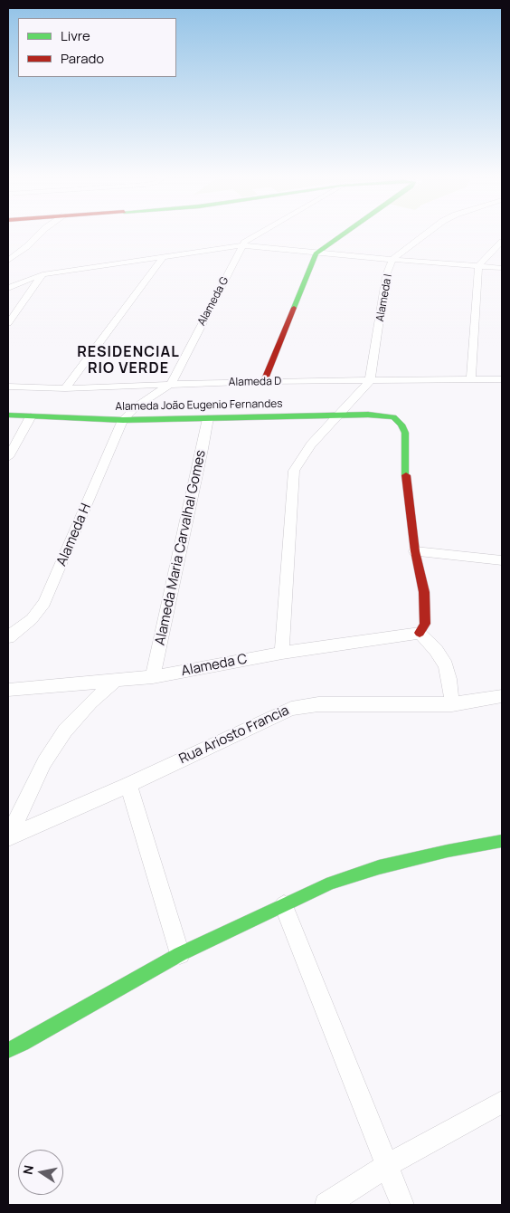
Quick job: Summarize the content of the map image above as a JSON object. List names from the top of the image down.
{
  "streets": {
    "street": [
      "Alameda I",
      "Alameda G",
      "Alameda D",
      "Alameda João Eugenio Fernandes",
      "Alameda H",
      "Alameda Maria Carvalhal Gomes",
      "Alameda C",
      "Rua Ariosto Francia"
    ]
  },
  "crossings": [
    ["Alameda I", "Alameda D"],
    ["Alameda G", "Alameda D"],
    ["Alameda G", "Alameda João Eugenio Fernandes"],
    ["Alameda G", "Alameda H"],
    ["Alameda João Eugenio Fernandes", "Alameda H"],
    ["Alameda João Eugenio Fernandes", "Alameda Maria Carvalhal Gomes"],
    ["Alameda João Eugenio Fernandes", "Alameda C"],
    ["Alameda Maria Carvalhal Gomes", "Alameda C"]
  ],
  "districts": ["RESIDENCIAL RIO VERDE"],
  "legend": ["Livre", "Parado"],
  "north": "left"
}
